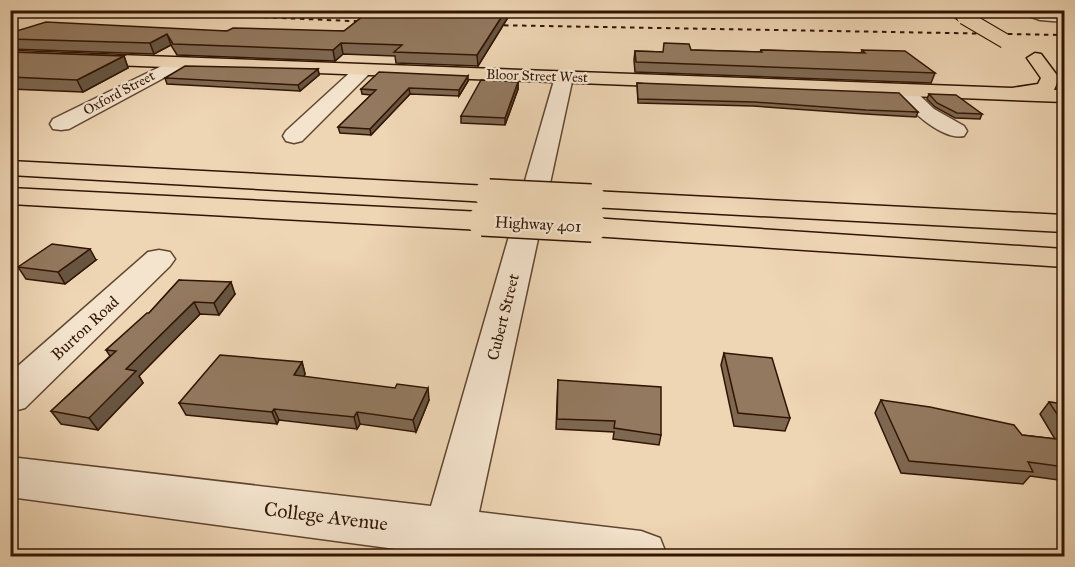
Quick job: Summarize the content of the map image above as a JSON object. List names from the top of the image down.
{
  "streets": {
    "main road": ["Bloor Street West", "Highway 401"],
    "street": [
      "Oxford Street",
      "Cubert Street",
      "Burton Road",
      "College Avenue"
    ]
  },
  "crossings": [
    ["Bloor Street West", "Oxford Street"],
    ["Bloor Street West", "Cubert Street"],
    ["Cubert Street", "College Avenue"]
  ]
}
